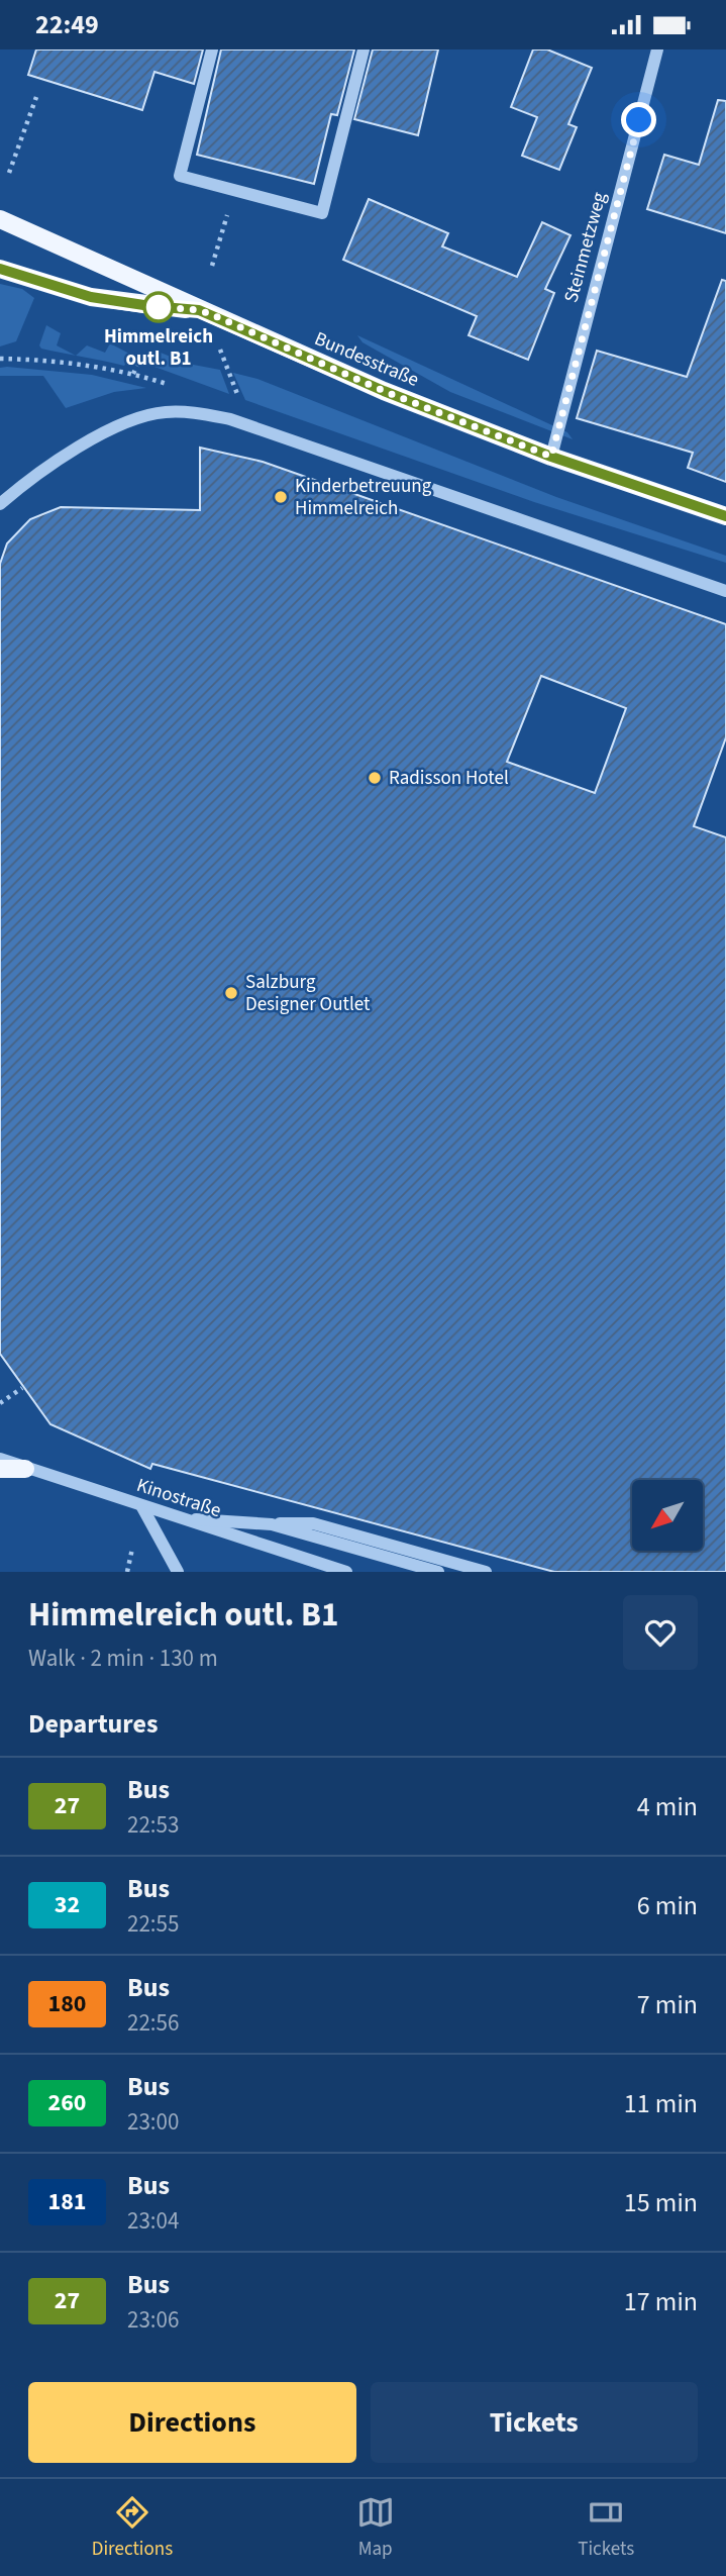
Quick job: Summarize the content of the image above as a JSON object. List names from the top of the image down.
{
  "streets": {
    "main road": ["Bundesstraße"],
    "street": ["Steinmetzweg", "Kinostraße"]
  },
  "crossings": [
    ["Steinmetzweg", "Bundesstraße"]
  ],
  "places": [
    "Himmelreich outl. B1",
    "Kinderbetreuung Himmelreich",
    "Radisson Hotel",
    "Salzburg Designer Outlet"
  ],
  "lines": ["bus line 27"],
  "north": "bottom left",
  "page": {
    "status": "22:49",
    "heading": [
      ["Himmelreich outl. B1", "Walk · 2 min · 130 m"],
      "Departures"
    ],
    "list": [
      {
        "mark": "27",
        "name": "Bus",
        "note": "22:53",
        "value": "4 min"
      },
      {
        "mark": "32",
        "name": "Bus",
        "note": "22:55",
        "value": "6 min"
      },
      {
        "mark": "180",
        "name": "Bus",
        "note": "22:56",
        "value": "7 min"
      },
      {
        "mark": "260",
        "name": "Bus",
        "note": "23:00",
        "value": "11 min"
      },
      {
        "mark": "181",
        "name": "Bus",
        "note": "23:04",
        "value": "15 min"
      },
      {
        "mark": "27",
        "name": "Bus",
        "note": "23:06",
        "value": "17 min"
      }
    ],
    "buttons": ["Directions", "Tickets"],
    "tabs": ["Directions", "Map", "Tickets"]
  }
}
